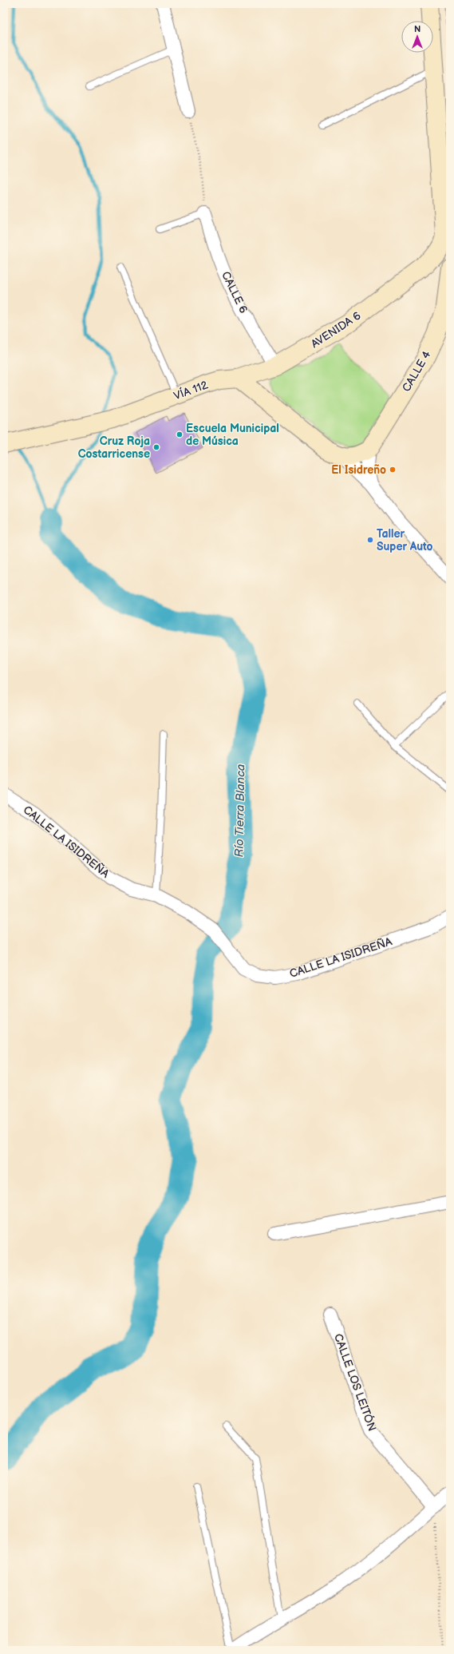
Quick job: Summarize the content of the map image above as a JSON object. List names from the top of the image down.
{
  "streets": {
    "main road": ["AVENIDA 6", "CALLE 4", "VÍA 112"],
    "street": ["CALLE 6", "CALLE LA ISIDREÑA", "CALLE LOS LEITÓN"]
  },
  "crossings": [
    ["CALLE 6", "AVENIDA 6"],
    ["AVENIDA 6", "VÍA 112"]
  ],
  "water": ["Río Tierra Blanca"],
  "places": [
    "Escuela Municipal de Música",
    "Cruz Roja Costarricense",
    "El Isidreño",
    "Taller Super Auto"
  ],
  "north": "top"
}
